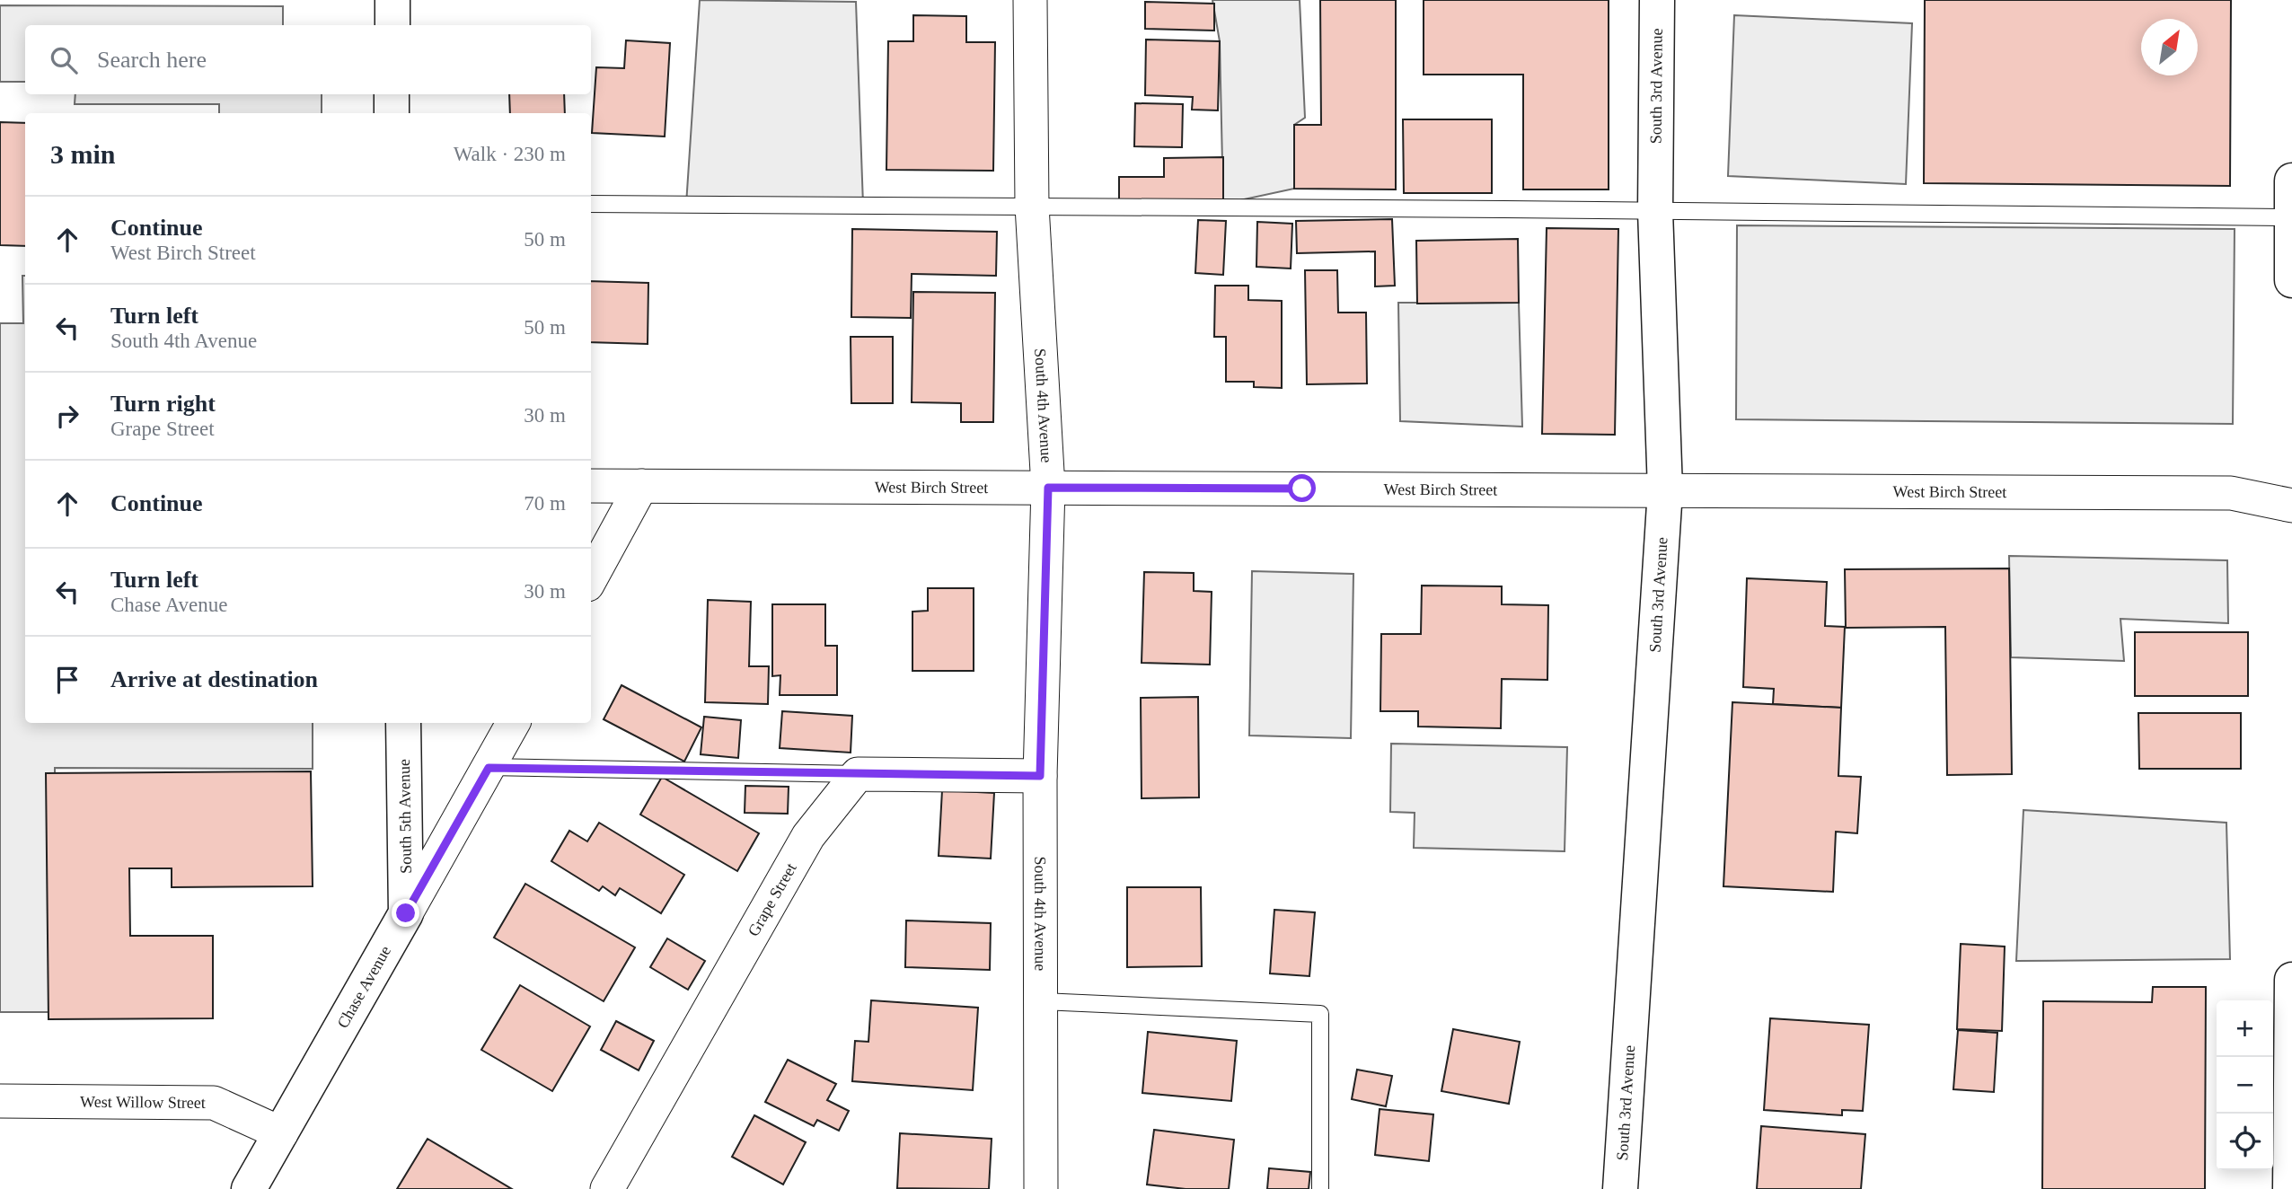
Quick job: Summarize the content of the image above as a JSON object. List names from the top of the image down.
{
  "streets": {
    "street": [
      "South 3rd Avenue",
      "South 4th Avenue",
      "West Birch Street",
      "South 5th Avenue",
      "Grape Street",
      "Chase Avenue",
      "West Willow Street"
    ]
  },
  "crossings": [
    ["South 3rd Avenue", "West Birch Street"],
    ["South 4th Avenue", "West Birch Street"],
    ["South 5th Avenue", "Chase Avenue"],
    ["Chase Avenue", "West Willow Street"]
  ],
  "north": "top right",
  "page": {
    "search": "Search here",
    "heading": ["3 min", "Walk · 230 m"],
    "list": [
      ["Continue", "West Birch Street", "50 m"],
      ["Turn left", "South 4th Avenue", "50 m"],
      ["Turn right", "Grape Street", "30 m"],
      ["Continue", "70 m"],
      ["Turn left", "Chase Avenue", "30 m"],
      "Arrive at destination"
    ],
    "map_buttons": ["+", "−"]
  }
}
